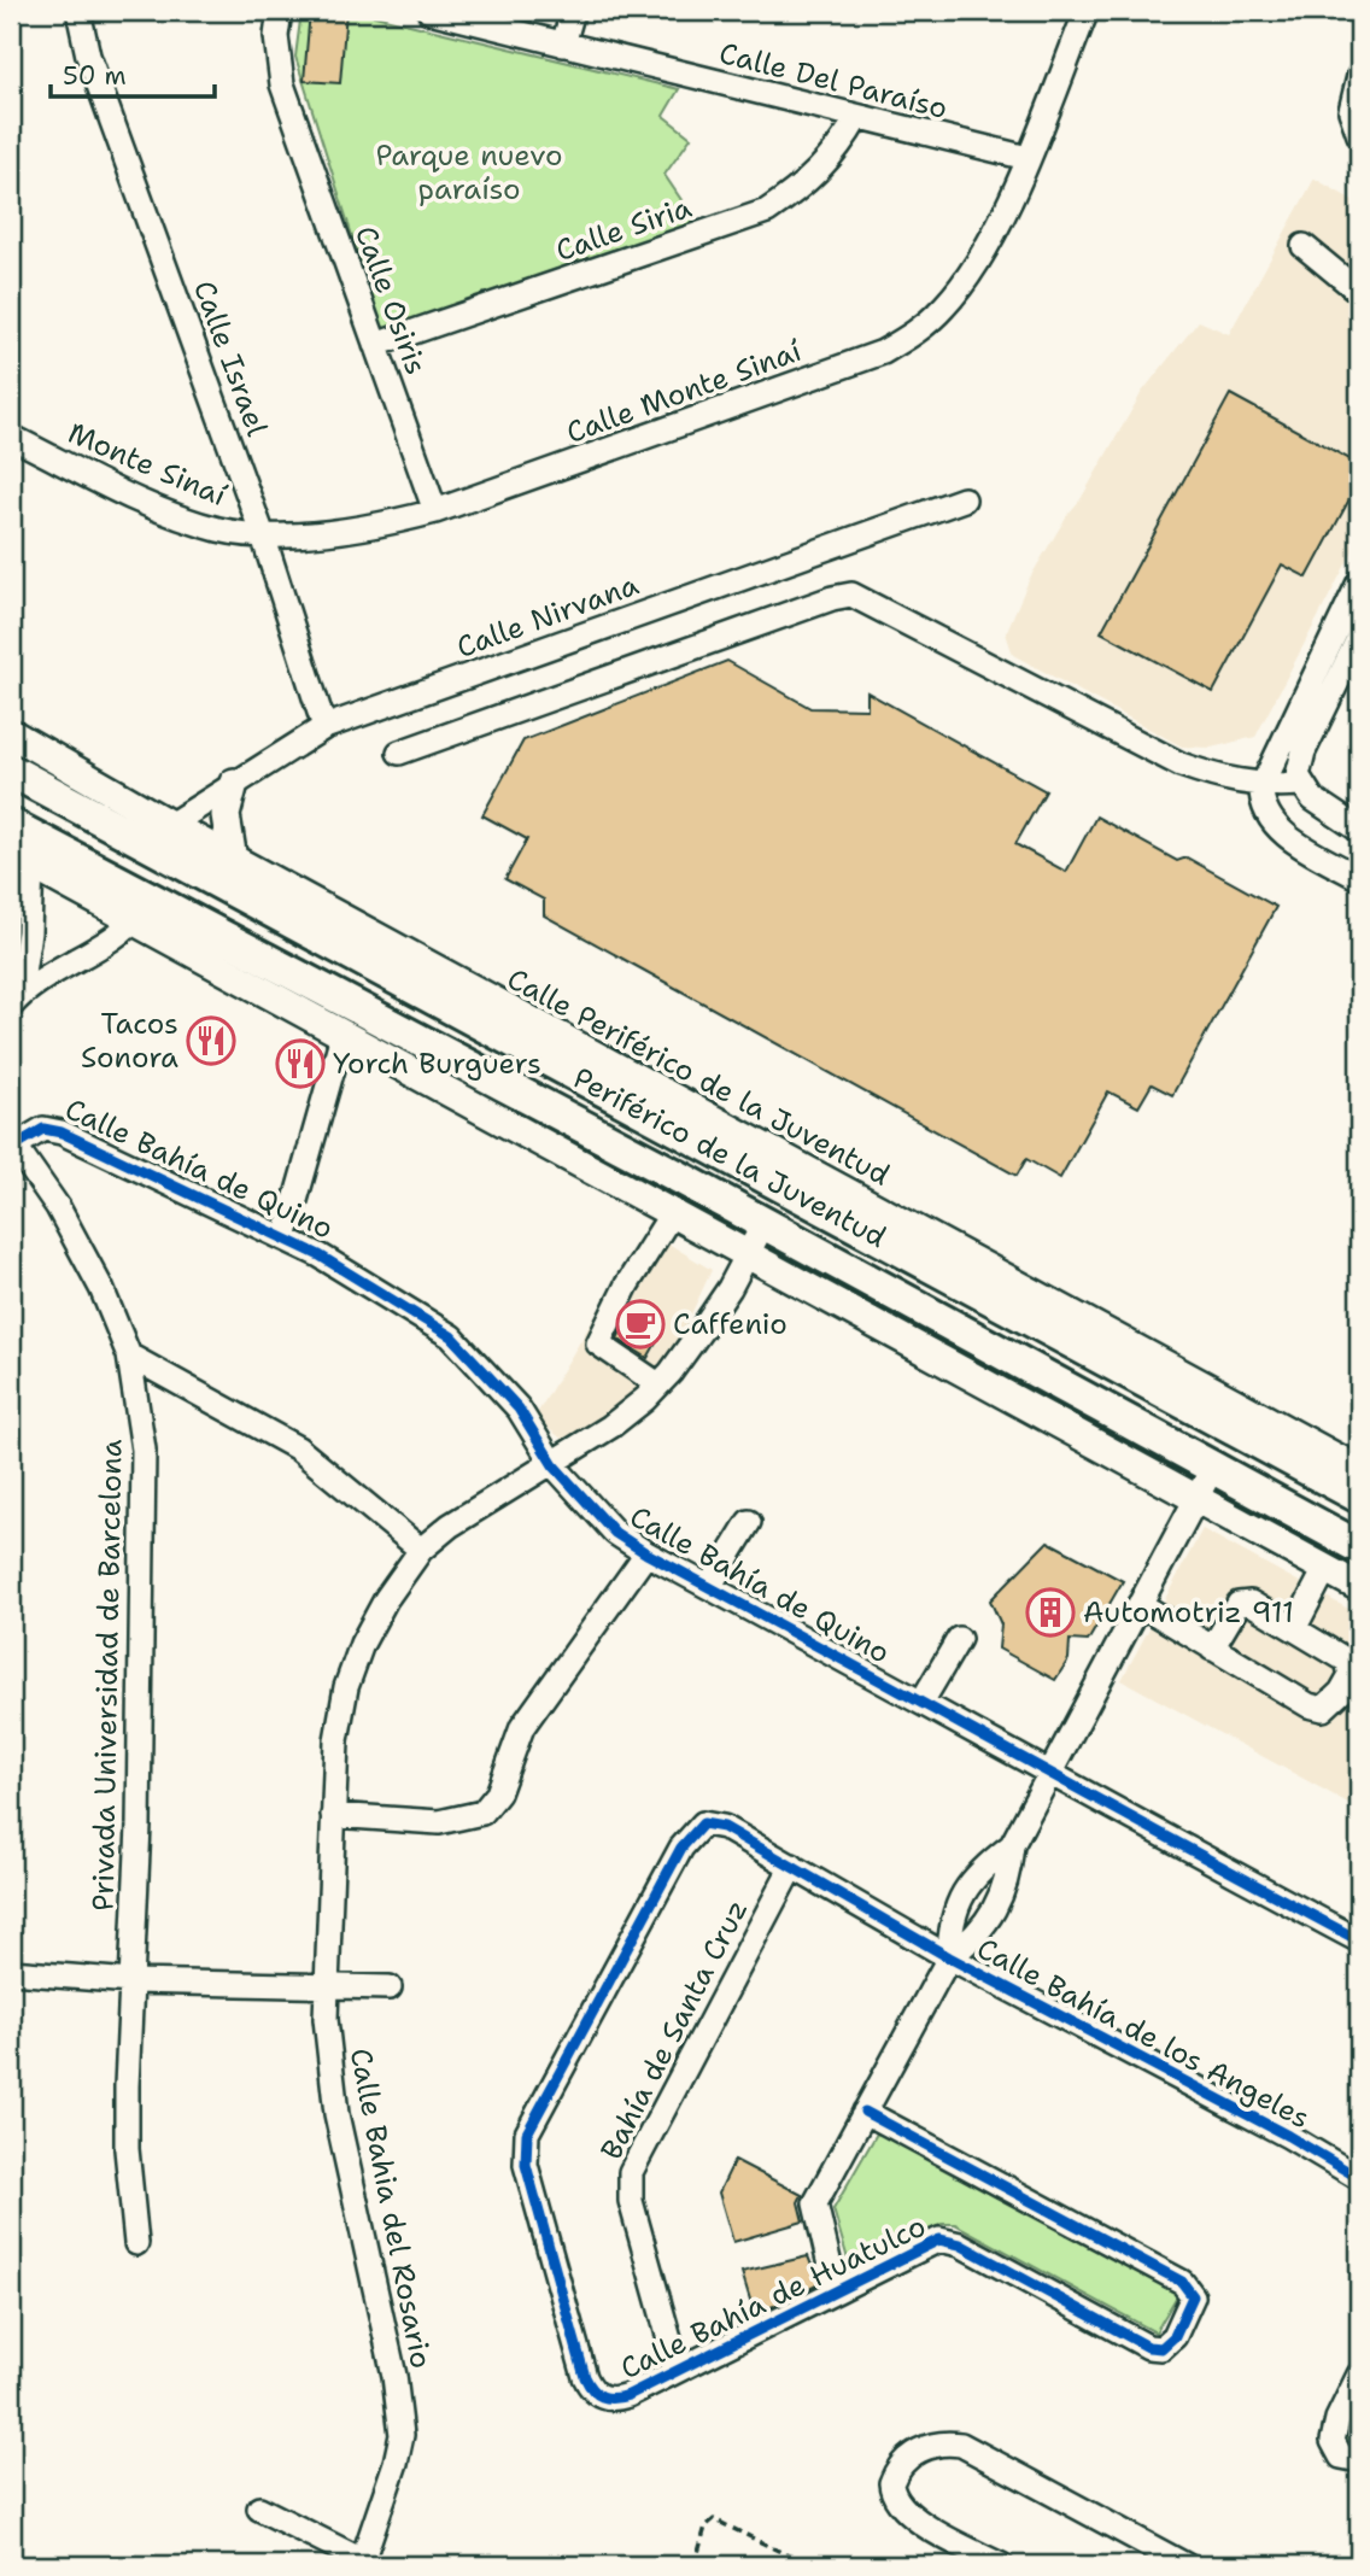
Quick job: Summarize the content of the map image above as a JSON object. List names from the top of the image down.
{
  "streets": {
    "highway": ["Periférico de la Juventud"],
    "main road": ["Calle Periférico de la Juventud"],
    "street": [
      "Calle Del Paraíso",
      "Calle Siria",
      "Calle Osiris",
      "Calle Israel",
      "Calle Monte Sinaí",
      "Monte Sinaí",
      "Calle Nirvana",
      "Calle Bahía de Quino",
      "Privada Universidad de Barcelona",
      "Bahía de Santa Cruz",
      "Calle Bahía de los Angeles",
      "Calle Bahia del Rosario",
      "Calle Bahía de Huatulco"
    ]
  },
  "crossings": [
    ["Calle Del Paraíso", "Calle Siria"],
    ["Calle Del Paraíso", "Calle Monte Sinaí"],
    ["Calle Siria", "Calle Osiris"],
    ["Calle Osiris", "Calle Monte Sinaí"],
    ["Calle Israel", "Calle Monte Sinaí"],
    ["Calle Israel", "Monte Sinaí"],
    ["Calle Israel", "Calle Nirvana"],
    ["Calle Monte Sinaí", "Monte Sinaí"],
    ["Calle Nirvana", "Calle Periférico de la Juventud"],
    ["Periférico de la Juventud", "Calle Bahia del Rosario"],
    ["Periférico de la Juventud", "Calle Bahía de Huatulco"],
    ["Calle Bahía de Quino", "Privada Universidad de Barcelona"],
    ["Calle Bahía de Quino", "Calle Bahia del Rosario"],
    ["Calle Bahía de Quino", "Calle Bahía de Huatulco"],
    ["Bahía de Santa Cruz", "Calle Bahía de Huatulco"],
    ["Calle Bahía de los Angeles", "Calle Bahía de Huatulco"]
  ],
  "parks": ["Parque nuevo paraíso"],
  "places": {
    "restaurant": ["Tacos Sonora", "Yorch Burguers"],
    "cafe": ["Caffenio"],
    "building": ["Automotriz 911"]
  },
  "scale_bar": "50 m"
}
